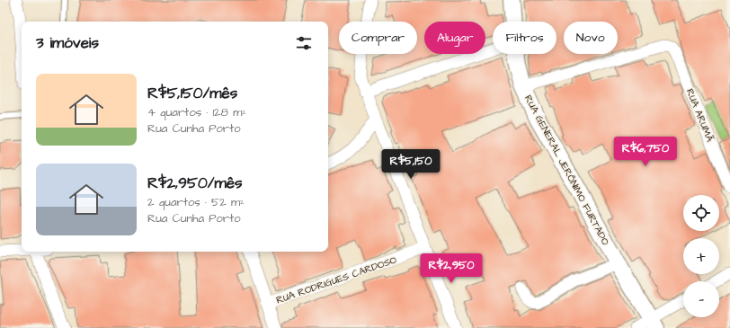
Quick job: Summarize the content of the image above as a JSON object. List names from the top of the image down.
{
  "streets": {
    "main road": ["RUA GENERAL JERÔNIMO FURTADO"],
    "street": ["RUA ARUMÃ", "RUA RODRIGUES CARDOSO"]
  },
  "crossings": [
    ["RUA ARUMÃ", "RUA GENERAL JERÔNIMO FURTADO"]
  ],
  "page": {
    "chip": [
      "Comprar",
      "Alugar",
      "Filtros",
      "Novo"
    ],
    "heading": "3 imóveis",
    "list": [
      {
        "name": "R$5,150/mês",
        "note": "4 quartos · 128 m² · Rua Cunha Porto"
      },
      {
        "name": "R$2,950/mês",
        "note": "2 quartos · 52 m² · Rua Cunha Porto"
      }
    ],
    "price": ["R$6,750", "R$5,150", "R$2,950"],
    "map_buttons": ["+", "−"]
  }
}
